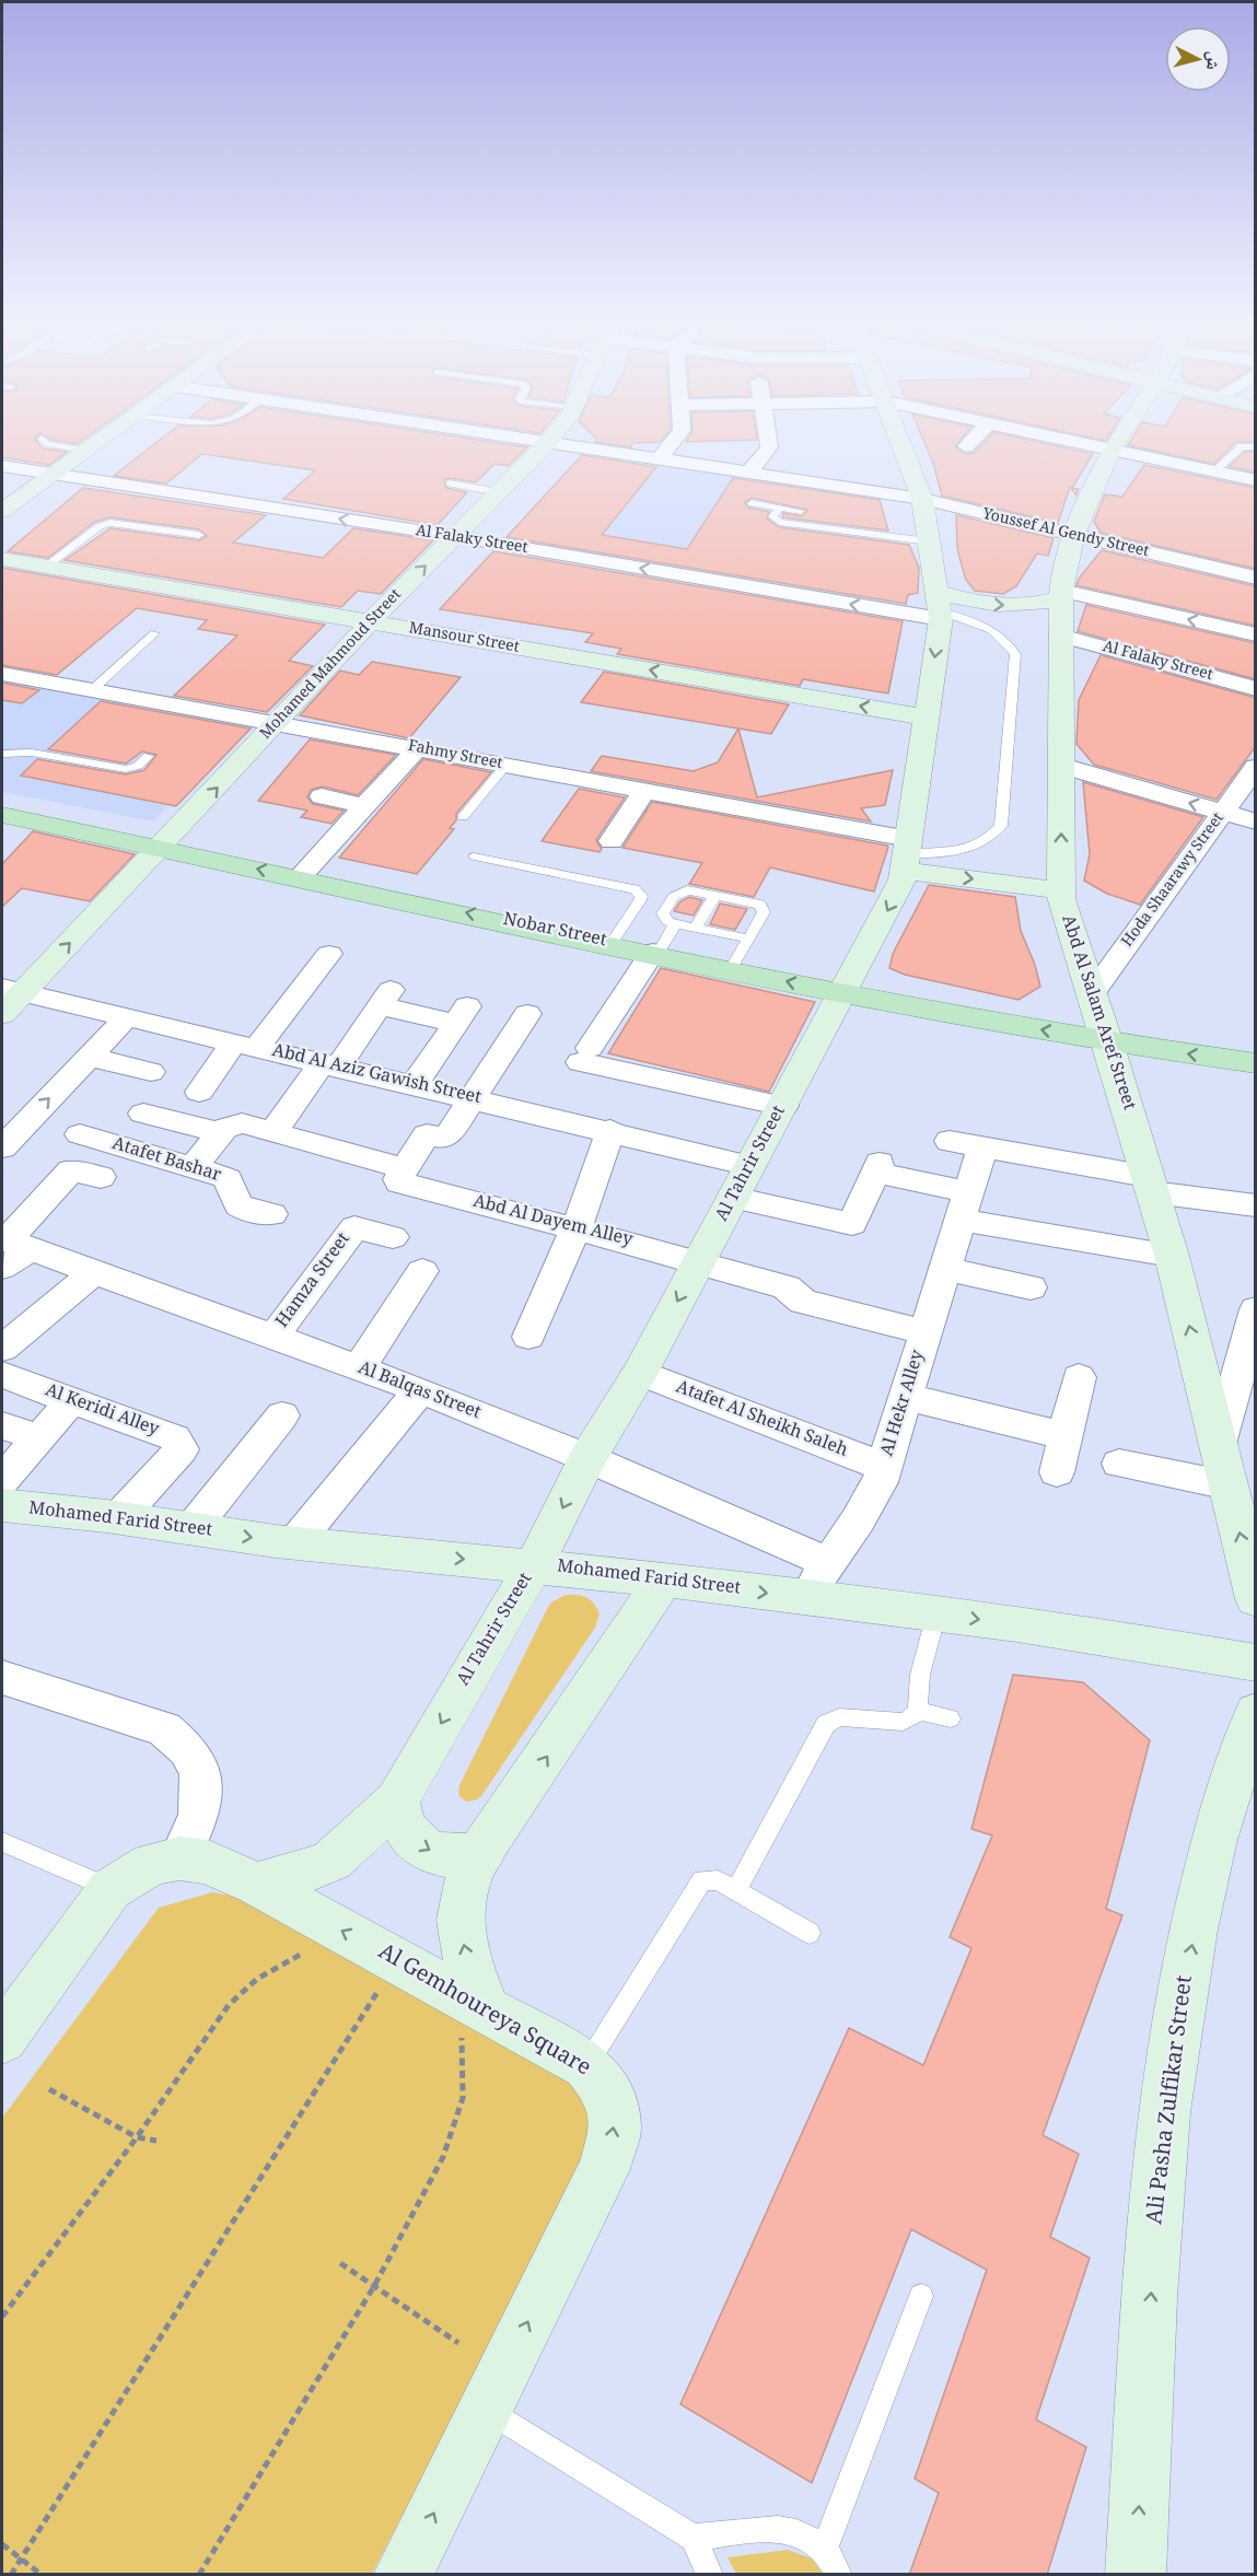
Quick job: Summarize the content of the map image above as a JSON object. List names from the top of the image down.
{
  "streets": {
    "main road": ["Nobar Street"],
    "street": [
      "Youssef Al Gendy Street",
      "Al Falaky Street",
      "Mansour Street",
      "Mohamed Mahmoud Street",
      "Fahmy Street",
      "Hoda Shaarawy Street",
      "Abd Al Salam Aref Street",
      "Abd Al Aziz Gawish Street",
      "Atafet Bashar",
      "Al Tahrir Street",
      "Abd Al Dayem Alley",
      "Hamza Street",
      "Al Balqas Street",
      "Al Hekr Alley",
      "Al Keridi Alley",
      "Atafet Al Sheikh Saleh",
      "Mohamed Farid Street",
      "Al Gemhoureya Square",
      "Ali Pasha Zulfikar Street"
    ]
  },
  "crossings": [
    ["Youssef Al Gendy Street", "Mohamed Mahmoud Street"],
    ["Youssef Al Gendy Street", "Abd Al Salam Aref Street"],
    ["Youssef Al Gendy Street", "Al Tahrir Street"],
    ["Al Falaky Street", "Mohamed Mahmoud Street"],
    ["Al Falaky Street", "Abd Al Salam Aref Street"],
    ["Al Falaky Street", "Al Tahrir Street"],
    ["Mansour Street", "Mohamed Mahmoud Street"],
    ["Mansour Street", "Al Tahrir Street"],
    ["Mohamed Mahmoud Street", "Fahmy Street"],
    ["Mohamed Mahmoud Street", "Nobar Street"],
    ["Mohamed Mahmoud Street", "Abd Al Aziz Gawish Street"],
    ["Fahmy Street", "Al Tahrir Street"],
    ["Hoda Shaarawy Street", "Abd Al Salam Aref Street"],
    ["Nobar Street", "Abd Al Salam Aref Street"],
    ["Nobar Street", "Al Tahrir Street"],
    ["Abd Al Aziz Gawish Street", "Al Tahrir Street"],
    ["Al Tahrir Street", "Abd Al Dayem Alley"],
    ["Al Tahrir Street", "Al Balqas Street"],
    ["Al Tahrir Street", "Atafet Al Sheikh Saleh"],
    ["Al Tahrir Street", "Mohamed Farid Street"],
    ["Al Tahrir Street", "Al Gemhoureya Square"],
    ["Abd Al Dayem Alley", "Al Hekr Alley"],
    ["Hamza Street", "Al Balqas Street"],
    ["Al Balqas Street", "Al Hekr Alley"],
    ["Al Hekr Alley", "Atafet Al Sheikh Saleh"],
    ["Al Hekr Alley", "Mohamed Farid Street"],
    ["Al Keridi Alley", "Mohamed Farid Street"]
  ],
  "one_way": [
    "Al Falaky Street",
    "Mansour Street",
    "Nobar Street",
    "Mohamed Farid Street",
    "Al Gemhoureya Square",
    "Ali Pasha Zulfikar Street"
  ],
  "north": "right"
}
